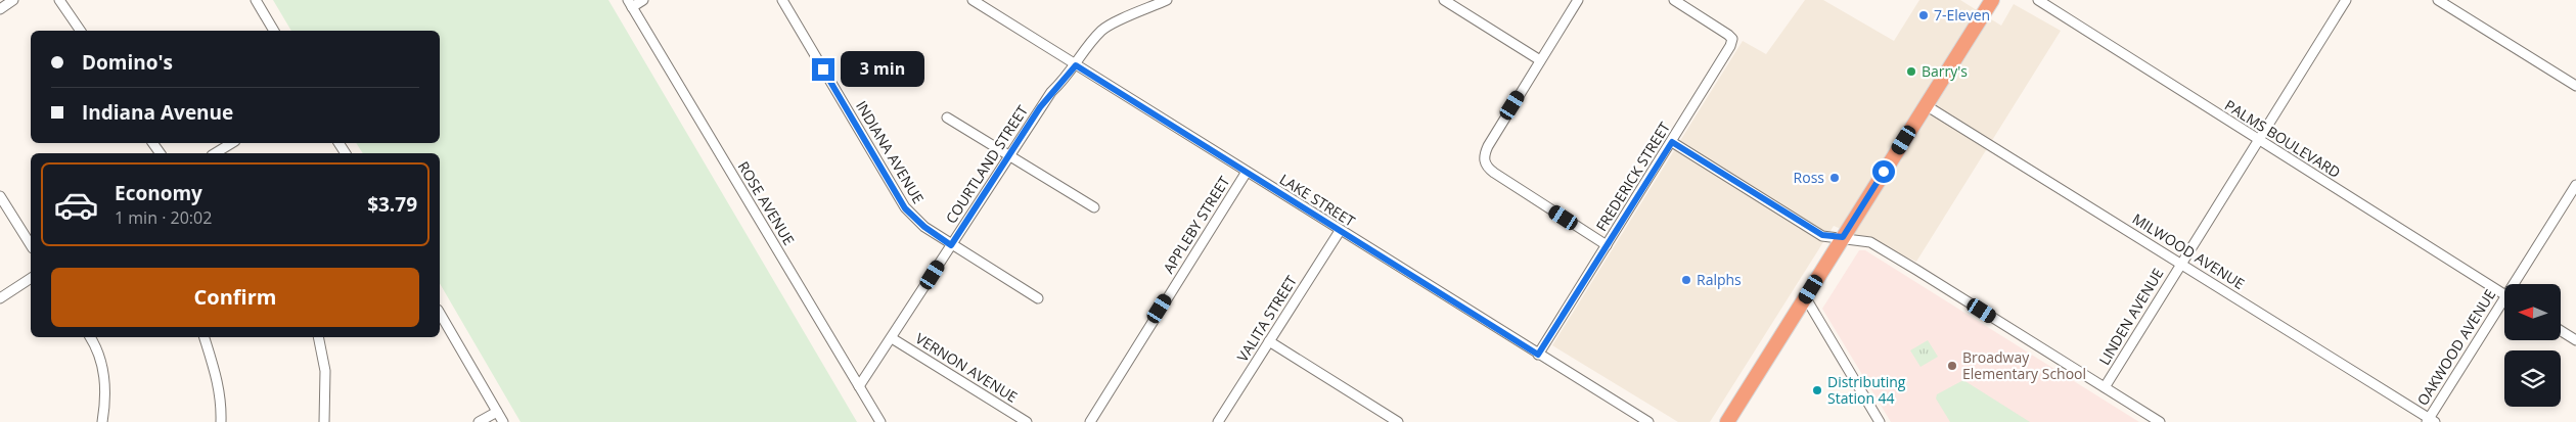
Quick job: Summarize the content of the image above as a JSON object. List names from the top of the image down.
{
  "streets": {
    "street": [
      "PALMS BOULEVARD",
      "INDIANA AVENUE",
      "COURTLAND STREET",
      "FREDERICK STREET",
      "LAKE STREET",
      "ROSE AVENUE",
      "APPLEBY STREET",
      "MILWOOD AVENUE",
      "LINDEN AVENUE",
      "VALITA STREET",
      "OAKWOOD AVENUE",
      "VERNON AVENUE"
    ]
  },
  "crossings": [
    ["PALMS BOULEVARD", "LINDEN AVENUE"],
    ["INDIANA AVENUE", "COURTLAND STREET"],
    ["COURTLAND STREET", "LAKE STREET"],
    ["COURTLAND STREET", "ROSE AVENUE"],
    ["COURTLAND STREET", "VERNON AVENUE"],
    ["FREDERICK STREET", "LAKE STREET"],
    ["LAKE STREET", "APPLEBY STREET"],
    ["LAKE STREET", "VALITA STREET"],
    ["MILWOOD AVENUE", "LINDEN AVENUE"],
    ["MILWOOD AVENUE", "OAKWOOD AVENUE"]
  ],
  "places": [
    "7-Eleven",
    "Barry's",
    "Ross",
    "Ralphs",
    "Broadway Elementary School",
    "Distributing Station 44"
  ],
  "north": "left",
  "page": {
    "banner": ["Domino's", "Indiana Avenue"],
    "bubble": "3 min",
    "list": [
      {
        "name": "Economy",
        "note": "1 min · 20:02",
        "value": "$3.79"
      }
    ],
    "buttons": "Confirm"
  }
}
